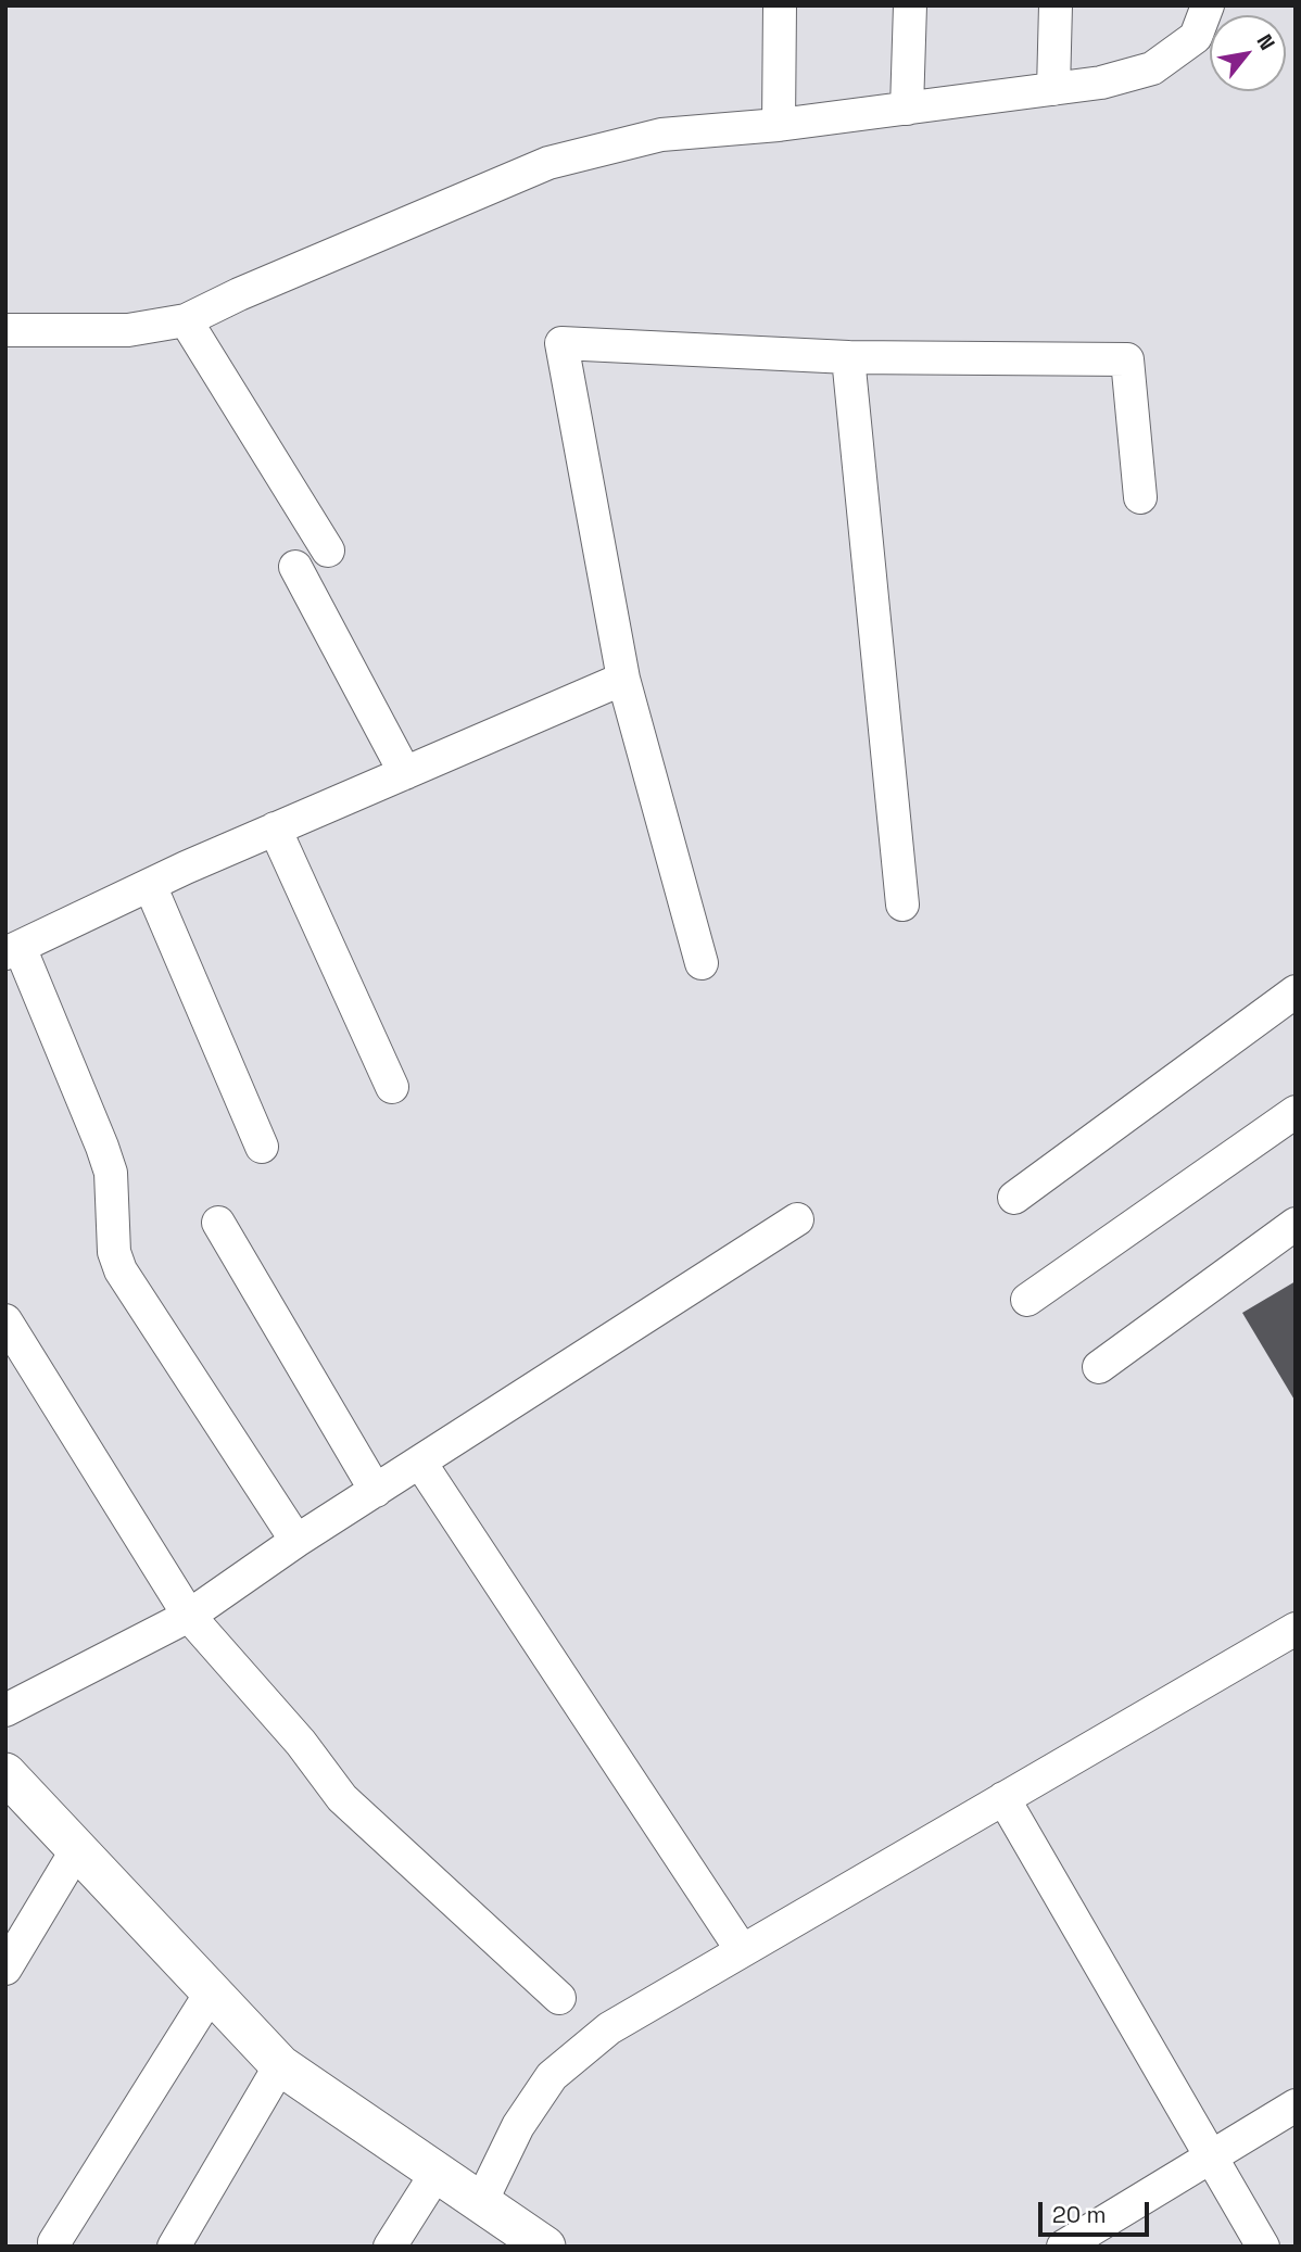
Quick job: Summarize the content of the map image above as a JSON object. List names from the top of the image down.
{
  "scale_bar": "20 m",
  "north": "top right"
}
